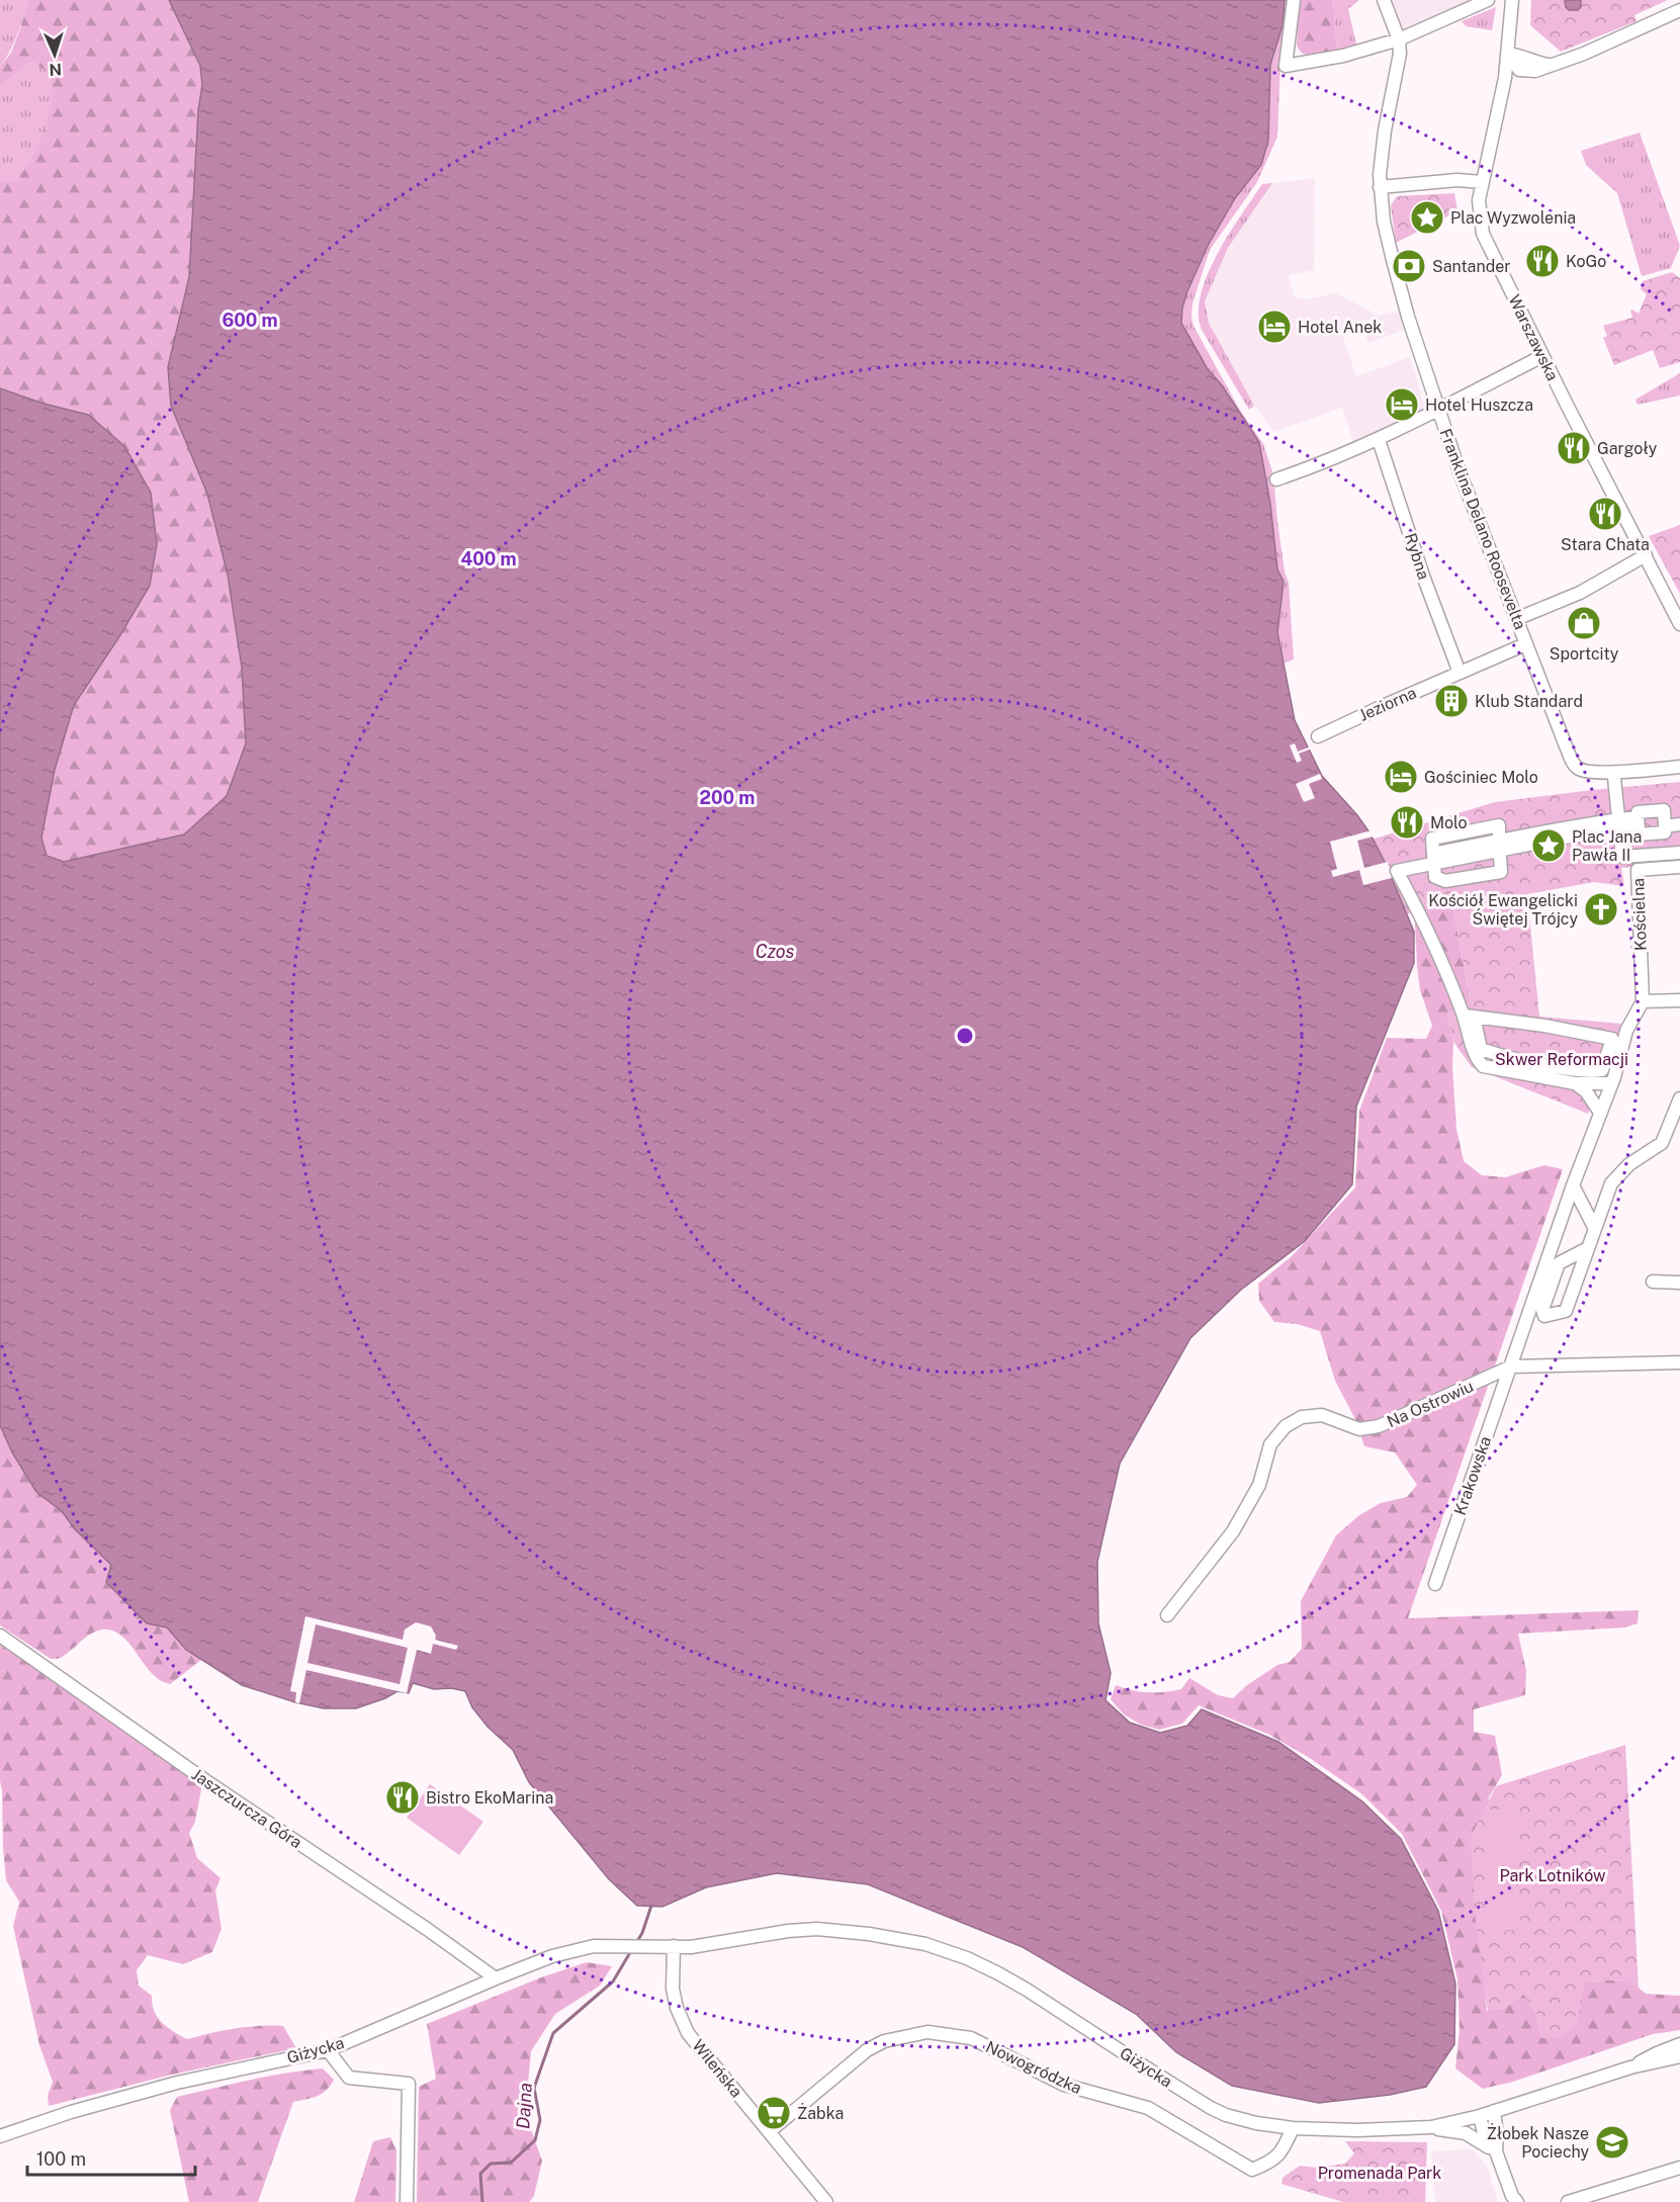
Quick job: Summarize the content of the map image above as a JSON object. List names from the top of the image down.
{
  "streets": {
    "street": [
      "Warszawska",
      "Franklina Delano Roosevelta",
      "Rybna",
      "Jeziorna",
      "Kościelna",
      "Na Ostrowiu",
      "Krakowska",
      "Jaszczurcza Góra",
      "Giżycka",
      "Nowogródzka",
      "Wileńska"
    ]
  },
  "crossings": [
    ["Franklina Delano Roosevelta", "Jeziorna"],
    ["Rybna", "Jeziorna"],
    ["Kościelna", "Krakowska"],
    ["Na Ostrowiu", "Krakowska"],
    ["Jaszczurcza Góra", "Giżycka"],
    ["Giżycka", "Nowogródzka"],
    ["Giżycka", "Wileńska"],
    ["Nowogródzka", "Wileńska"]
  ],
  "water": ["Czos", "Dajna"],
  "parks": ["Skwer Reformacji", "Park Lotników", "Promenada Park"],
  "places": {
    "place": ["Plac Wyzwolenia", "Plac Jana Pawła II"],
    "restaurant": [
      "KoGo",
      "Gargoły",
      "Stara Chata",
      "Molo",
      "Bistro EkoMarina"
    ],
    "bank": ["Santander"],
    "hotel": ["Hotel Anek", "Hotel Huszcza", "Gościniec Molo"],
    "shop": ["Sportcity"],
    "building": ["Klub Standard"],
    "church": ["Kościół Ewangelicki Świętej Trójcy"],
    "supermarket": ["Żabka"],
    "school or university": ["Żłobek Nasze Pociechy"]
  },
  "scale_bar": "100 m",
  "north": "bottom",
  "rings": ["600 m", "400 m", "200 m"]
}
